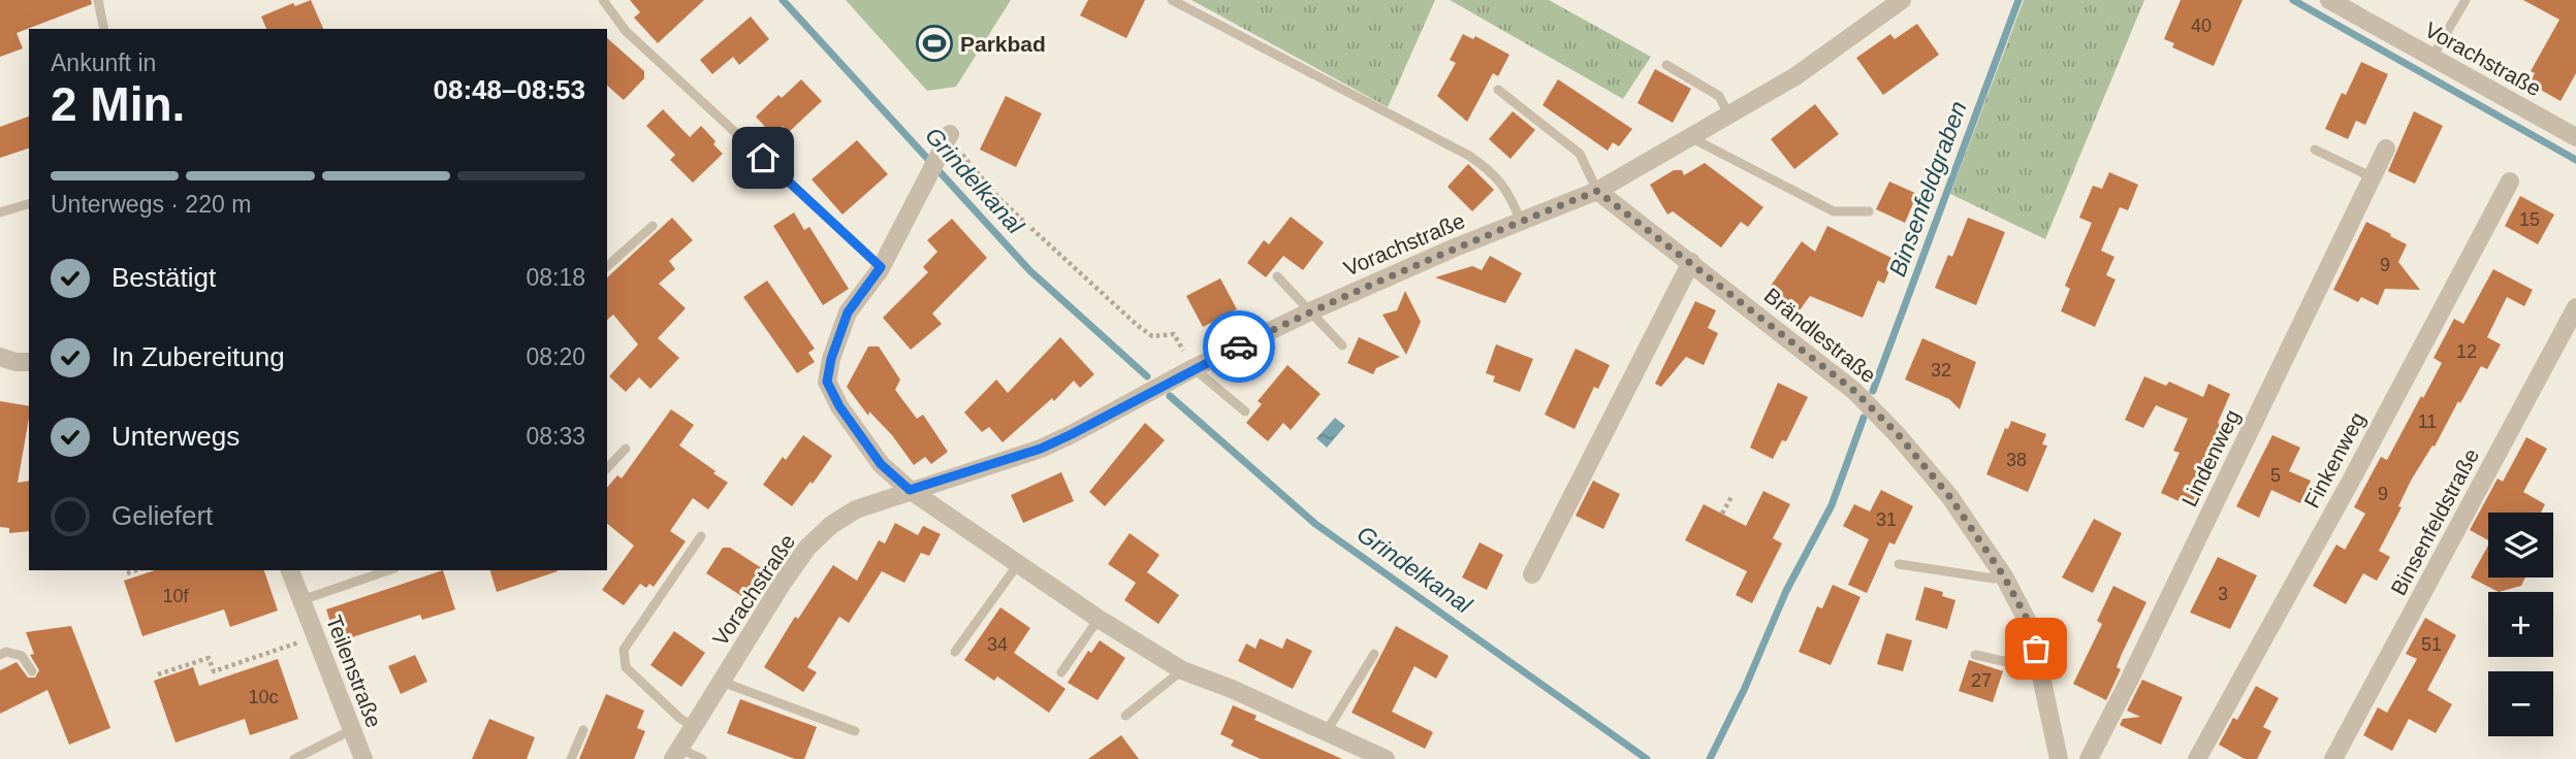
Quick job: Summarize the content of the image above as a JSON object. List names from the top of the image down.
{
  "streets": {
    "street": [
      "Vorachstraße",
      "Brändlestraße",
      "Lindenweg",
      "Finkenweg",
      "Binsenfeldstraße",
      "Teilenstraße"
    ]
  },
  "crossings": [
    ["Vorachstraße", "Brändlestraße"]
  ],
  "water": ["Grindelkanal", "Binsenfeldgraben"],
  "places": {
    "sports": ["Parkbad"]
  },
  "house_numbers": [
    "40",
    "15",
    "9",
    "12",
    "32",
    "11",
    "38",
    "5",
    "9",
    "31",
    "3",
    "10f",
    "34",
    "51",
    "27",
    "10c"
  ],
  "page": {
    "heading": ["2 Min.", "Ankunft in", "08:48–08:53"],
    "bar": "Unterwegs · 220 m",
    "list": [
      ["Bestätigt", "08:18"],
      ["In Zubereitung", "08:20"],
      ["Unterwegs", "08:33"],
      "Geliefert"
    ],
    "map_buttons": ["+", "−"]
  }
}
